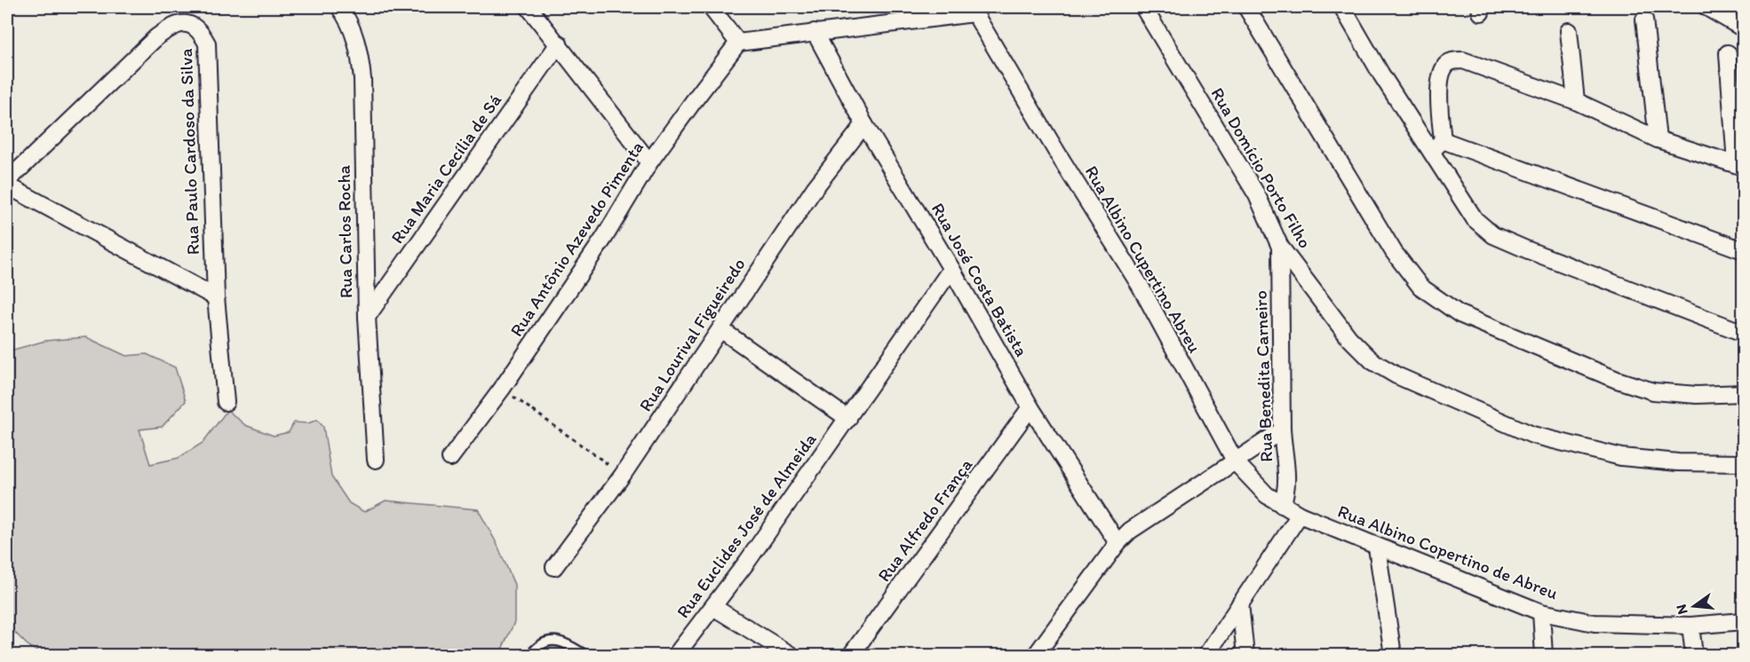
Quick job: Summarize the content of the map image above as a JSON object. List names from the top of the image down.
{
  "streets": {
    "street": [
      "Rua Paulo Cardoso da Silva",
      "Rua Domício Porto Filho",
      "Rua Maria Cecília de Sá",
      "Rua Carlos Rocha",
      "Rua Antônio Azevedo Pimenta",
      "Rua Albino Cupertino Abreu",
      "Rua José Costa Batista",
      "Rua Lourival Figueiredo",
      "Rua Benedita Carneiro",
      "Rua Alfredo França",
      "Rua Euclides José de Almeida",
      "Rua Albino Copertino de Abreu"
    ]
  },
  "crossings": [
    ["Rua Domício Porto Filho", "Rua Benedita Carneiro"],
    ["Rua Maria Cecília de Sá", "Rua Carlos Rocha"],
    ["Rua Albino Cupertino Abreu", "Rua Benedita Carneiro"],
    ["Rua Albino Cupertino Abreu", "Rua Albino Copertino de Abreu"],
    ["Rua José Costa Batista", "Rua Lourival Figueiredo"],
    ["Rua José Costa Batista", "Rua Alfredo França"],
    ["Rua José Costa Batista", "Rua Euclides José de Almeida"]
  ],
  "north": "left"
}
